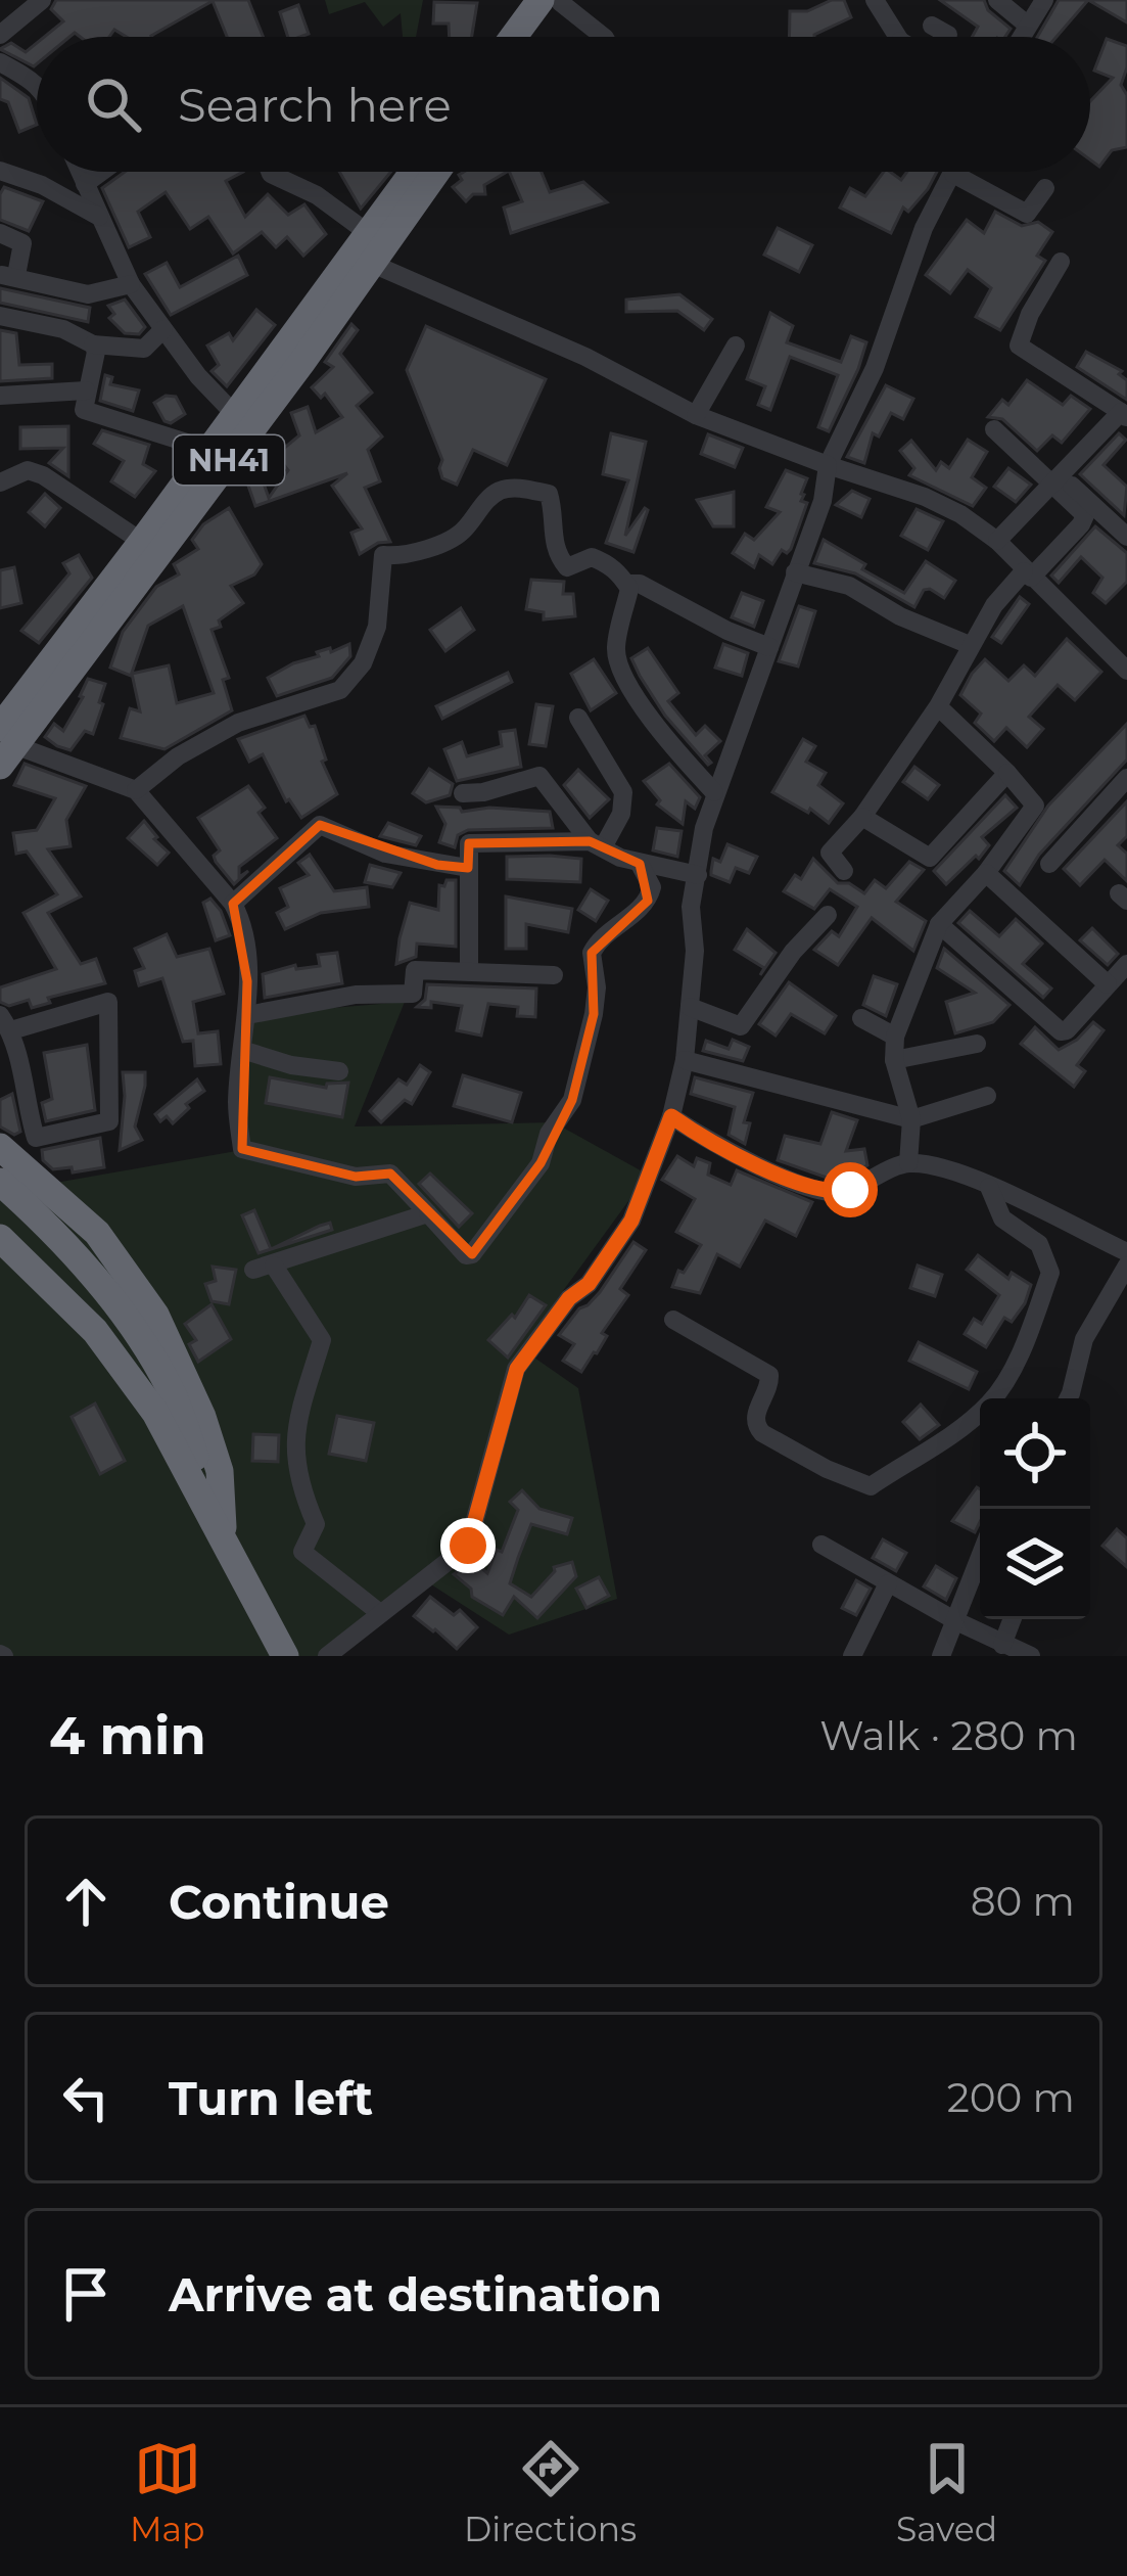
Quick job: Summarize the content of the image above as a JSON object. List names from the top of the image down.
{
  "streets": {
    "highway": ["NH41"]
  },
  "page": {
    "search": "Search here",
    "heading": ["4 min", "Walk · 280 m"],
    "list": [
      ["Continue", "80 m"],
      ["Turn left", "200 m"],
      "Arrive at destination"
    ],
    "nav": ["Map", "Directions", "Saved"]
  }
}
